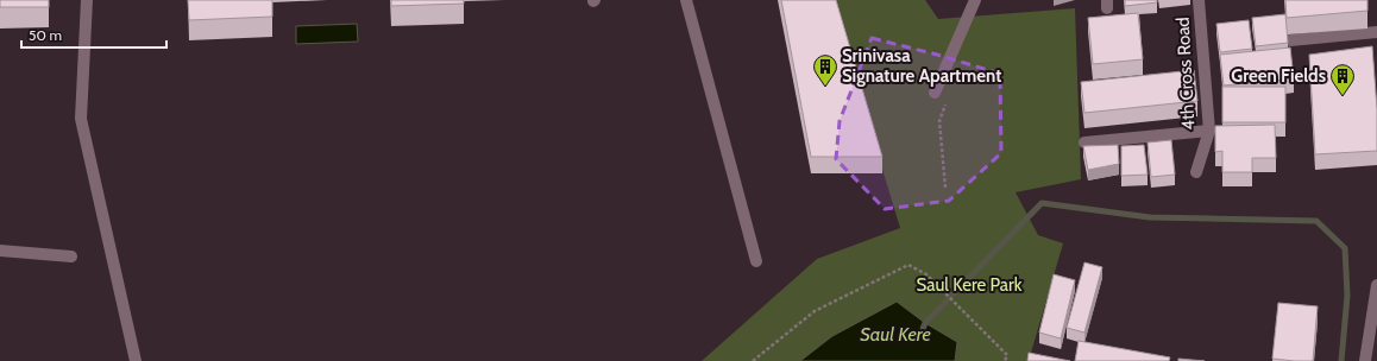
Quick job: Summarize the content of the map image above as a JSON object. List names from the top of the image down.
{
  "streets": {
    "street": ["4th Cross Road"]
  },
  "water": ["Saul Kere"],
  "parks": ["Saul Kere Park"],
  "places": {
    "building": ["Srinivasa Signature Apartment", "Green Fields"]
  },
  "scale_bar": "50 m"
}
